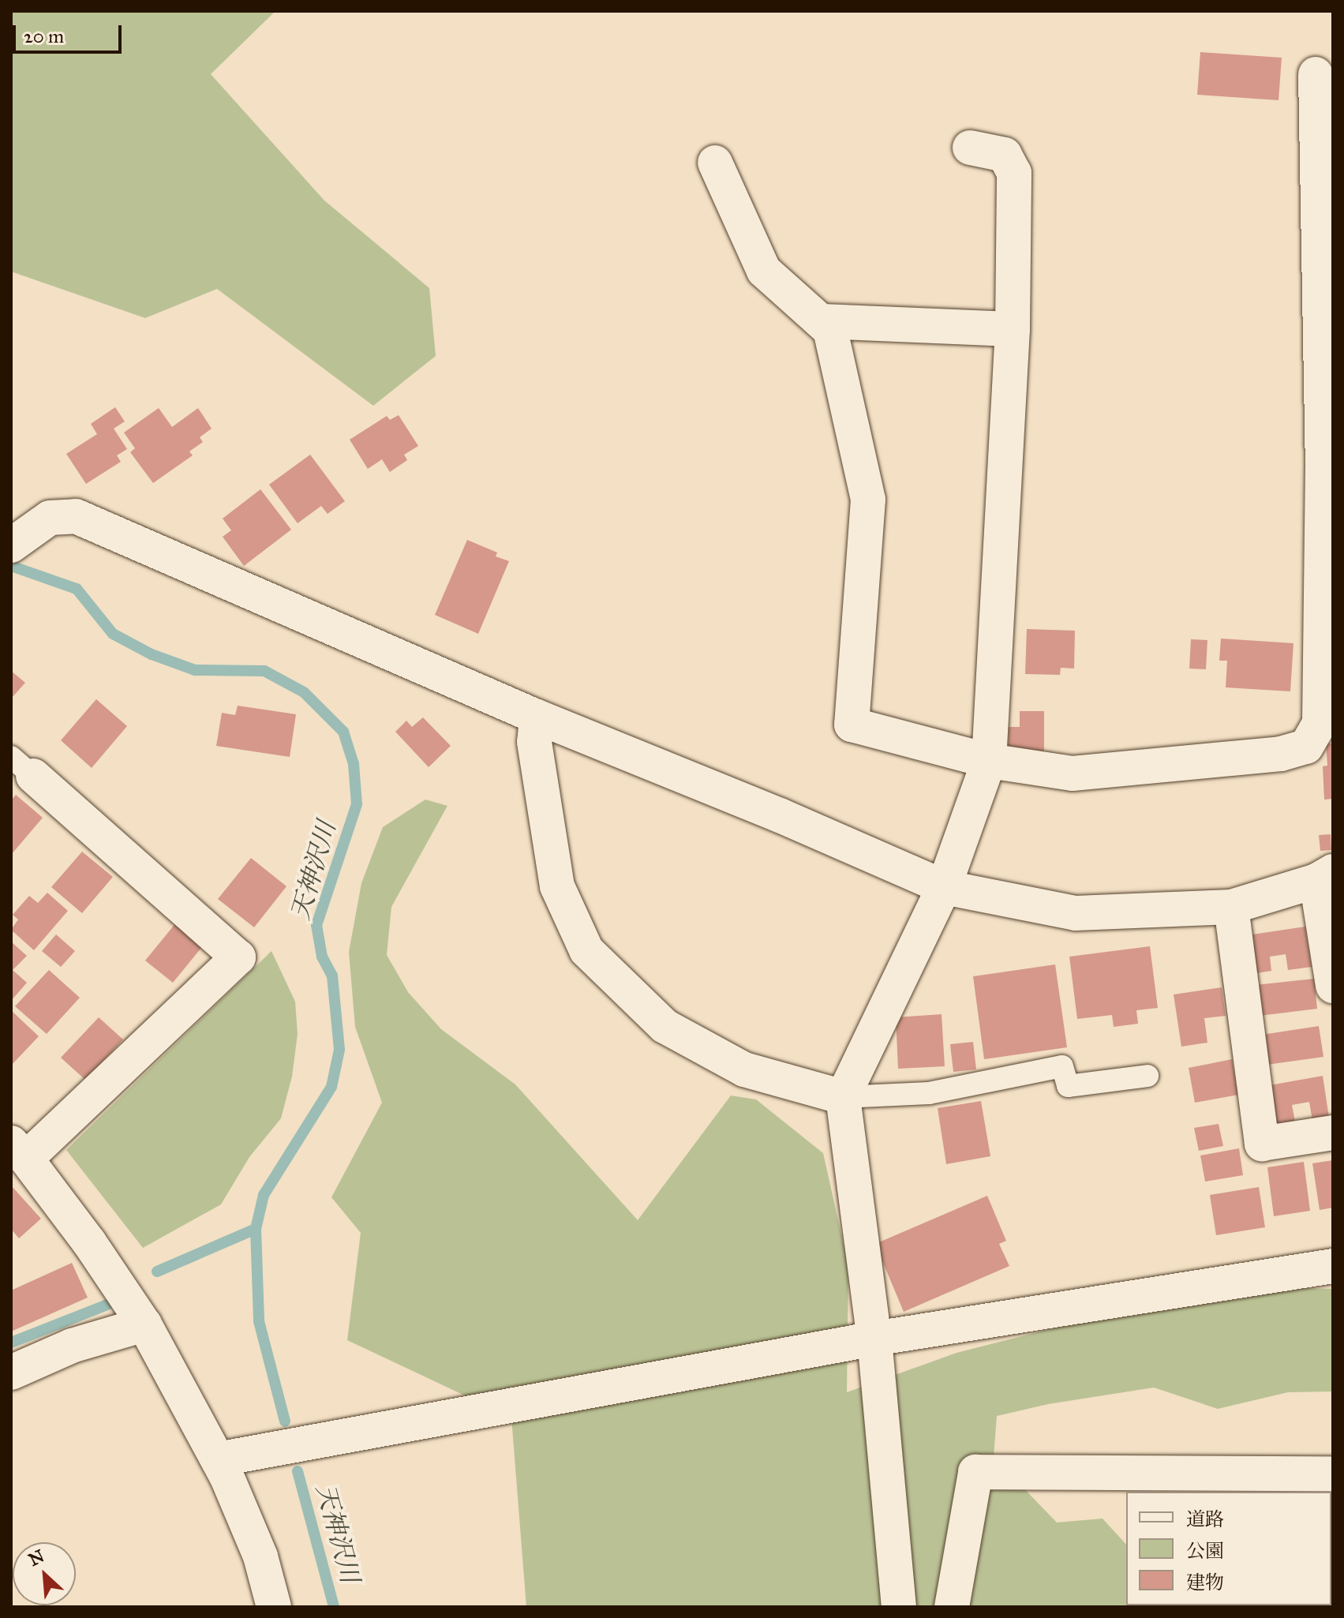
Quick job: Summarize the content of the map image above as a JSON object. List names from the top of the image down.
{
  "water": ["天神沢川"],
  "legend": ["道路", "公園", "建物"],
  "scale_bar": "20 m",
  "north": "top left"
}
